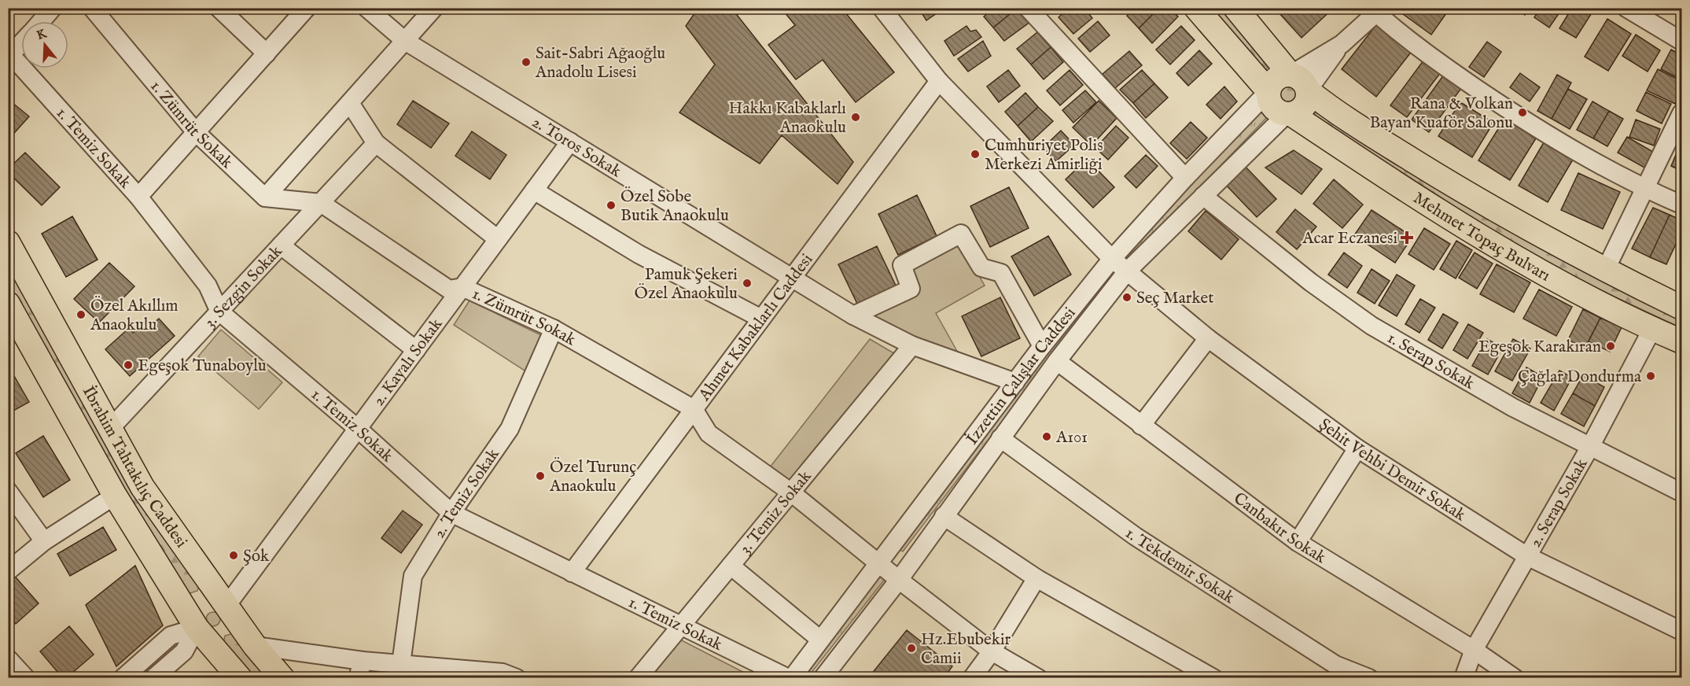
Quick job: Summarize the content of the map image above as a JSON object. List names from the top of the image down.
{
  "streets": {
    "main road": ["Mehmet Topaç Bulvarı", "İbrahim Tahtakılıç Caddesi"],
    "street": [
      "1. Zümrüt Sokak",
      "2. Toros Sokak",
      "1. Temiz Sokak",
      "3. Sezgin Sokak",
      "Ahmet Kabaklarlı Caddesi",
      "1. Serap Sokak",
      "2. Kayalı Sokak",
      "İzzettin Çalışlar Caddesi",
      "Şehit Vehbi Demir Sokak",
      "2. Temiz Sokak",
      "2. Serap Sokak",
      "3. Temiz Sokak",
      "Canbakır Sokak",
      "1. Tekdemir Sokak"
    ]
  },
  "crossings": [
    ["1. Zümrüt Sokak", "3. Sezgin Sokak"],
    ["1. Zümrüt Sokak", "Ahmet Kabaklarlı Caddesi"],
    ["1. Zümrüt Sokak", "2. Kayalı Sokak"],
    ["1. Zümrüt Sokak", "İzzettin Çalışlar Caddesi"],
    ["1. Zümrüt Sokak", "2. Temiz Sokak"],
    ["1. Zümrüt Sokak", "3. Temiz Sokak"],
    ["2. Toros Sokak", "Ahmet Kabaklarlı Caddesi"],
    ["2. Toros Sokak", "2. Kayalı Sokak"],
    ["2. Toros Sokak", "İzzettin Çalışlar Caddesi"],
    ["2. Toros Sokak", "3. Temiz Sokak"],
    ["1. Temiz Sokak", "3. Sezgin Sokak"],
    ["1. Temiz Sokak", "Ahmet Kabaklarlı Caddesi"],
    ["1. Temiz Sokak", "2. Kayalı Sokak"],
    ["1. Temiz Sokak", "2. Temiz Sokak"],
    ["1. Temiz Sokak", "3. Temiz Sokak"],
    ["Mehmet Topaç Bulvarı", "İzzettin Çalışlar Caddesi"],
    ["Mehmet Topaç Bulvarı", "2. Serap Sokak"],
    ["3. Sezgin Sokak", "İbrahim Tahtakılıç Caddesi"],
    ["1. Serap Sokak", "İzzettin Çalışlar Caddesi"],
    ["1. Serap Sokak", "2. Serap Sokak"],
    ["2. Kayalı Sokak", "İbrahim Tahtakılıç Caddesi"],
    ["İzzettin Çalışlar Caddesi", "Şehit Vehbi Demir Sokak"],
    ["İzzettin Çalışlar Caddesi", "Canbakır Sokak"],
    ["İzzettin Çalışlar Caddesi", "1. Tekdemir Sokak"],
    ["Şehit Vehbi Demir Sokak", "2. Serap Sokak"],
    ["2. Serap Sokak", "Canbakır Sokak"]
  ],
  "places": {
    "other": [
      "Sait-Sabri Ağaoğlu Anadolu Lisesi",
      "Rana & Volkan Bayan Kuaför Salonu",
      "Hakkı Kabaklarlı Anaokulu",
      "Cumhuriyet Polis Merkezi Amirliği",
      "Özel Sobe Butik Anaokulu",
      "Pamuk Şekeri Özel Anaokulu",
      "Seç Market",
      "Özel Akıllım Anaokulu",
      "Egeşok Karakıran",
      "Egeşok Tunaboylu",
      "Çağlar Dondurma",
      "A101",
      "Özel Turunç Anaokulu",
      "Şok",
      "Hz.Ebubekir Camii"
    ],
    "health": ["Acar Eczanesi"]
  },
  "north": "top"
}
